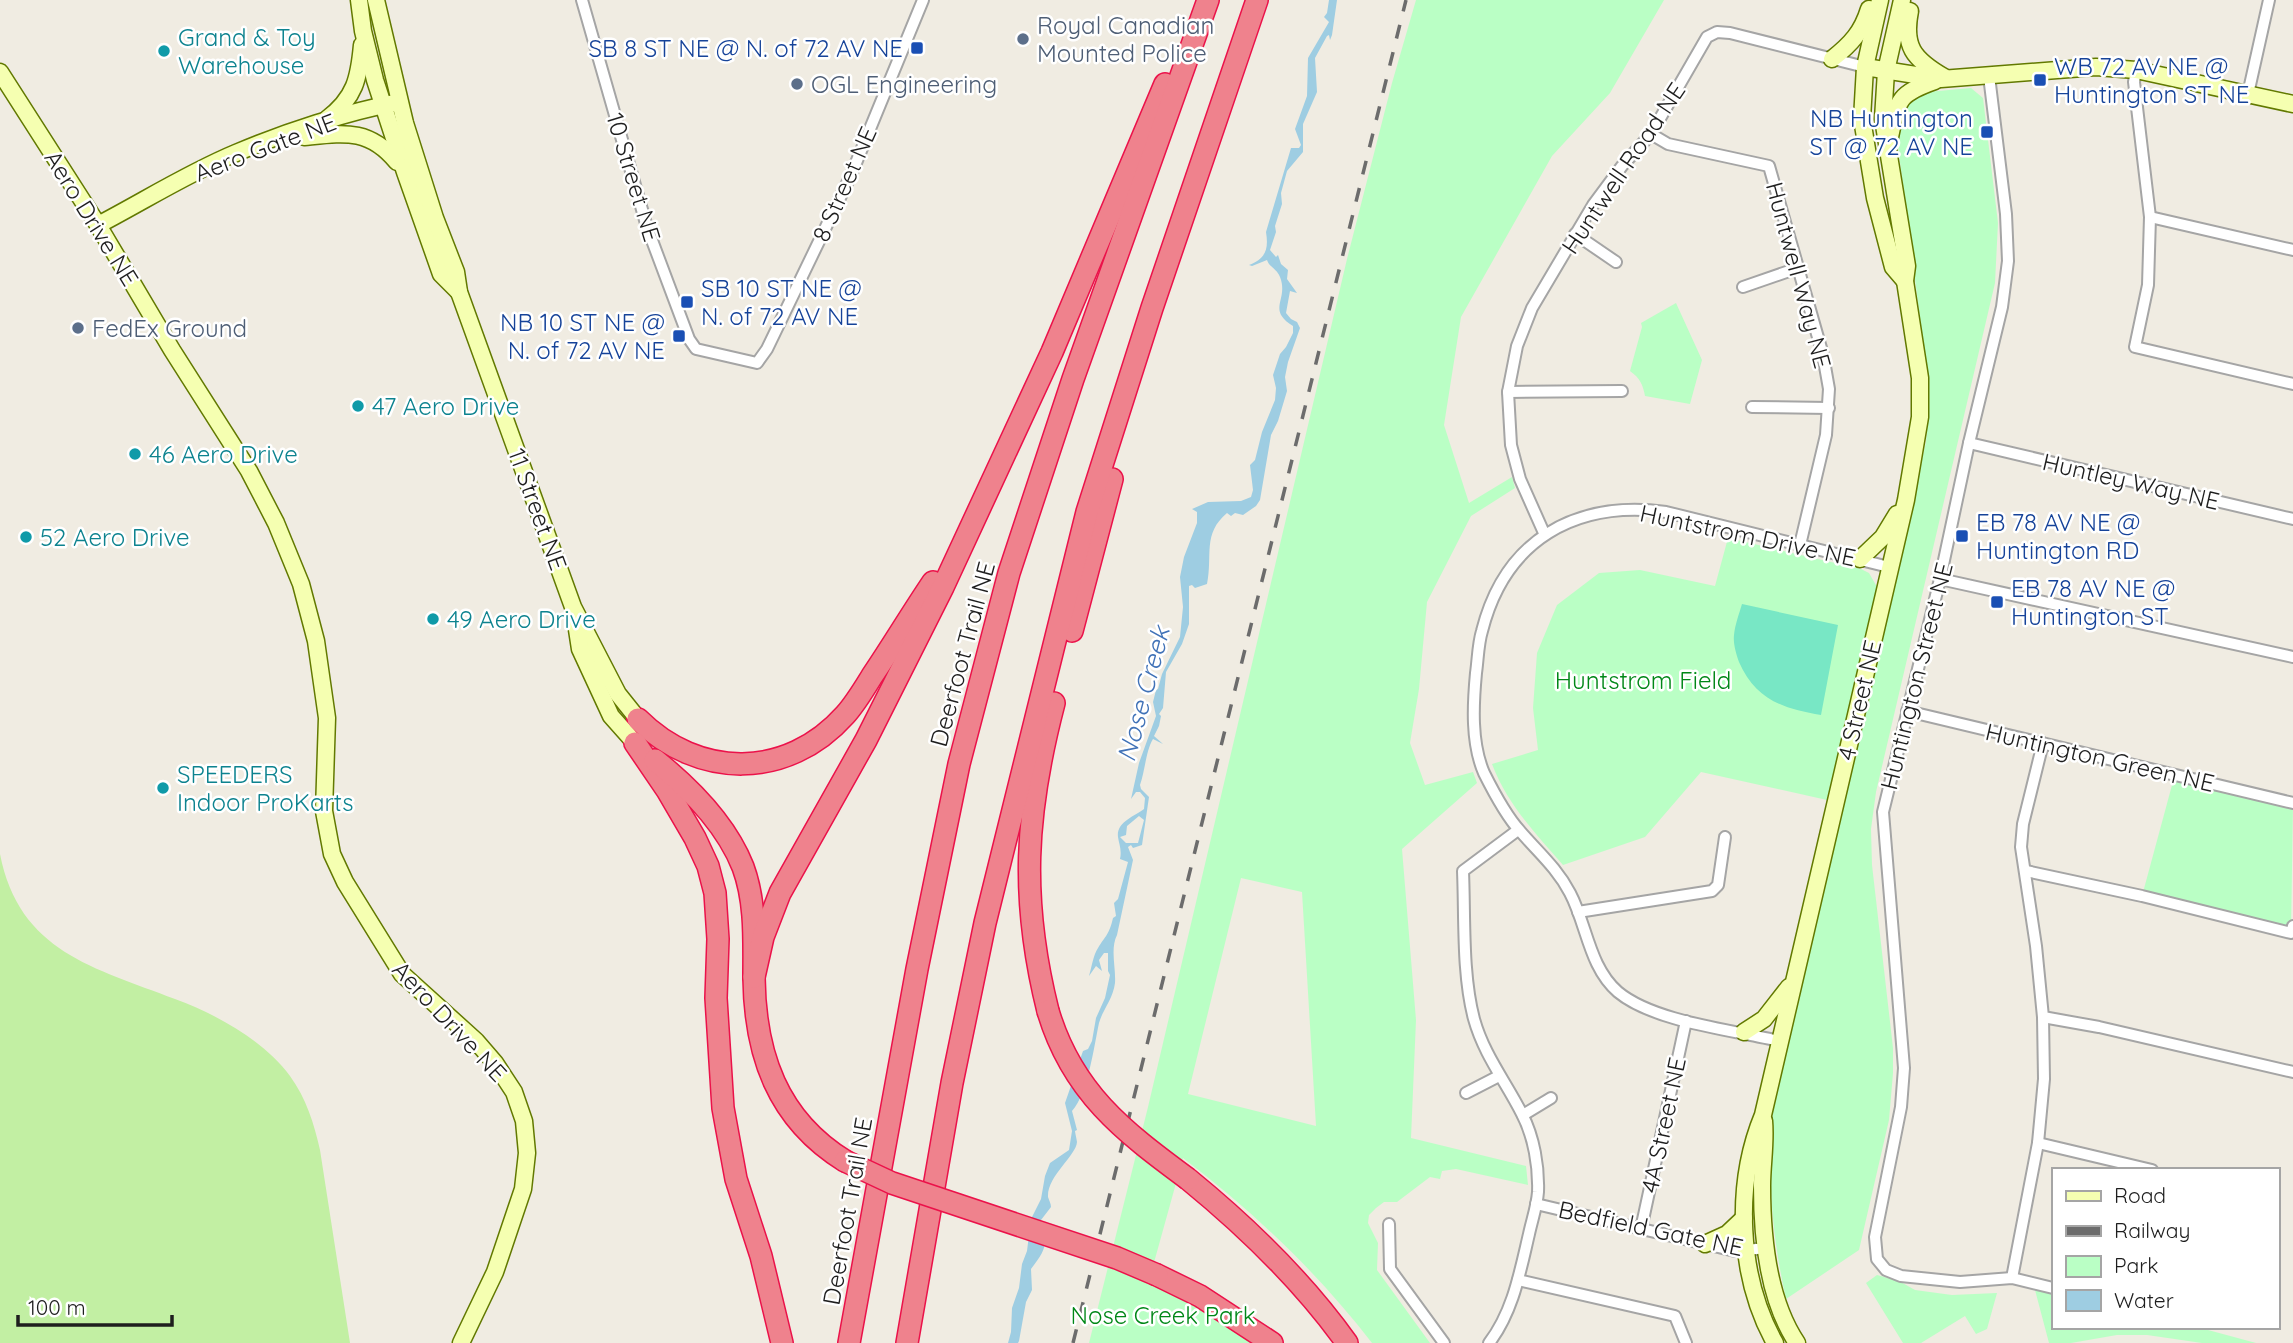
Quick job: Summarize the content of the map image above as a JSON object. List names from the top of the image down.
{
  "streets": {
    "highway": ["Deerfoot Trail NE"],
    "street": [
      "Aero Gate NE",
      "Huntwell Road NE",
      "10 Street NE",
      "8 Street NE",
      "Aero Drive NE",
      "Huntwell Way NE",
      "Huntley Way NE",
      "11 Street NE",
      "Huntstrom Drive NE",
      "Huntington Street NE",
      "4 Street NE",
      "Huntington Green NE",
      "4A Street NE",
      "Bedfield Gate NE"
    ]
  },
  "crossings": [
    ["Aero Gate NE", "Aero Drive NE"],
    ["Aero Gate NE", "11 Street NE"],
    ["Huntwell Road NE", "Huntwell Way NE"],
    ["Huntwell Road NE", "Huntstrom Drive NE"],
    ["Huntwell Road NE", "4 Street NE"],
    ["10 Street NE", "8 Street NE"],
    ["Huntwell Way NE", "Huntstrom Drive NE"],
    ["Huntley Way NE", "Huntington Street NE"],
    ["Huntstrom Drive NE", "4 Street NE"],
    ["Huntstrom Drive NE", "4A Street NE"],
    ["Huntington Street NE", "Huntington Green NE"],
    ["4 Street NE", "Bedfield Gate NE"],
    ["4A Street NE", "Bedfield Gate NE"]
  ],
  "water": ["Nose Creek"],
  "parks": ["Huntstrom Field", "Nose Creek Park"],
  "places": {
    "other": [
      "Royal Canadian Mounted Police",
      "Grand & Toy Warehouse",
      "OGL Engineering",
      "FedEx Ground",
      "47 Aero Drive",
      "46 Aero Drive",
      "52 Aero Drive",
      "49 Aero Drive",
      "SPEEDERS Indoor ProKarts"
    ],
    "transit": [
      "SB 8 ST NE @ N. of 72 AV NE",
      "WB 72 AV NE @ Huntington ST NE",
      "NB Huntington ST @ 72 AV NE",
      "SB 10 ST NE @ N. of 72 AV NE",
      "NB 10 ST NE @ N. of 72 AV NE",
      "EB 78 AV NE @ Huntington RD",
      "EB 78 AV NE @ Huntington ST"
    ]
  },
  "legend": [
    "Road",
    "Railway",
    "Park",
    "Water"
  ],
  "scale_bar": "100 m"
}
